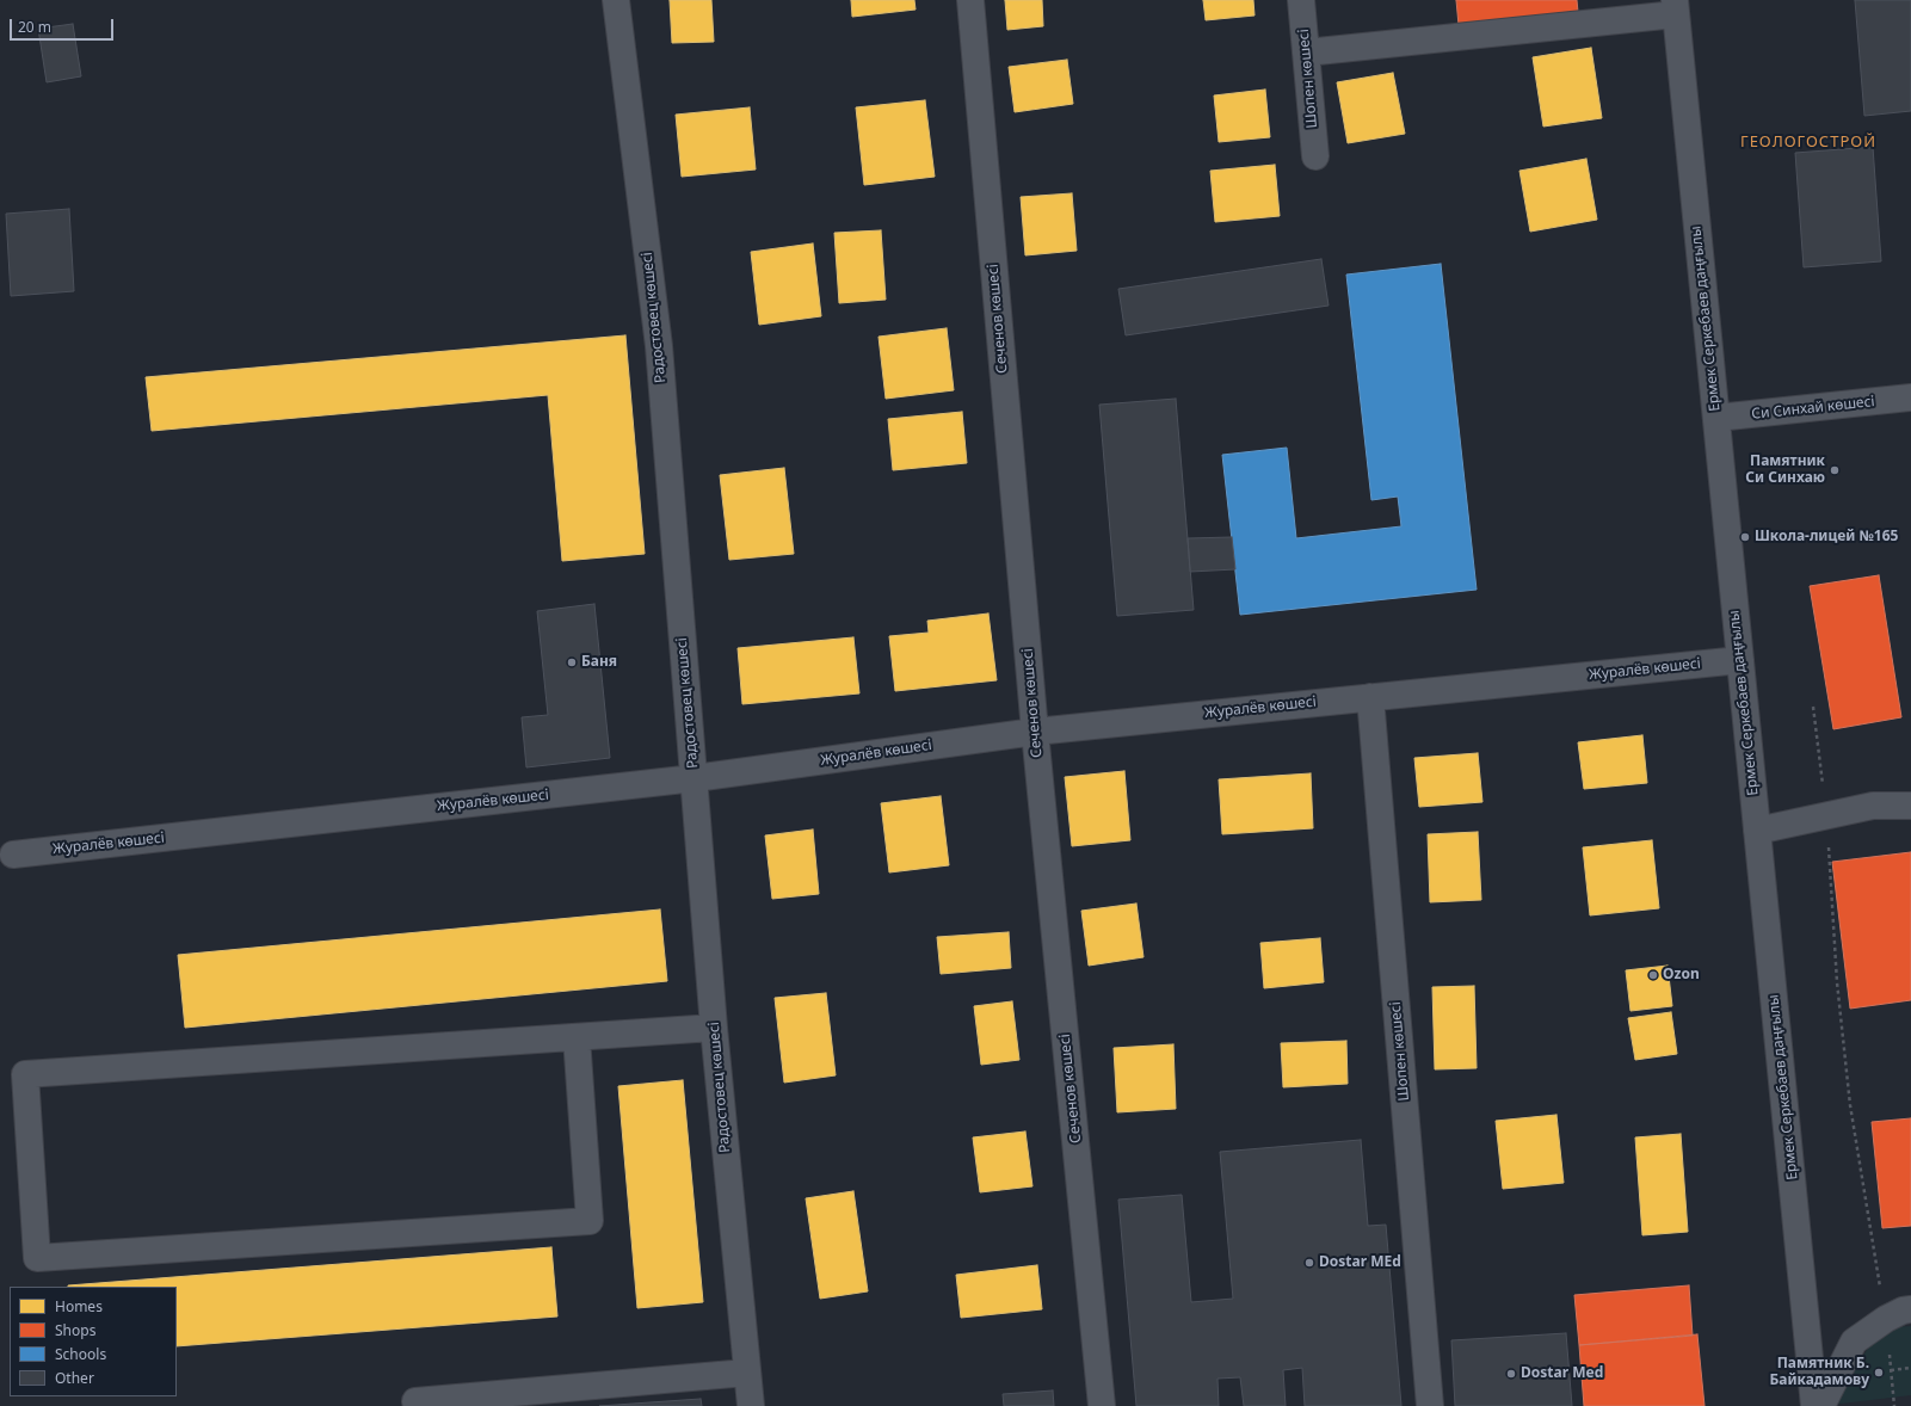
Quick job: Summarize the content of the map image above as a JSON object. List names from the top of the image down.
{
  "streets": {
    "street": [
      "Шопен көшесі",
      "Радостовец көшесі",
      "Сеченов көшесі",
      "Ермек Серкебаев даңғылы",
      "Си Синхай көшесі",
      "Журалёв көшесі"
    ]
  },
  "crossings": [
    ["Шопен көшесі", "Журалёв көшесі"],
    ["Радостовец көшесі", "Журалёв көшесі"],
    ["Сеченов көшесі", "Журалёв көшесі"],
    ["Ермек Серкебаев даңғылы", "Си Синхай көшесі"],
    ["Ермек Серкебаев даңғылы", "Журалёв көшесі"]
  ],
  "districts": ["ГЕОЛОГОСТРОЙ"],
  "places": [
    "Памятник Си Синхаю",
    "Школа-лицей №165",
    "Баня",
    "Ozon",
    "Dostar MEd",
    "Памятник Б. Байкадамову",
    "Dostar Med"
  ],
  "legend": [
    "Homes",
    "Shops",
    "Schools",
    "Other"
  ],
  "scale_bar": "20 m"
}
